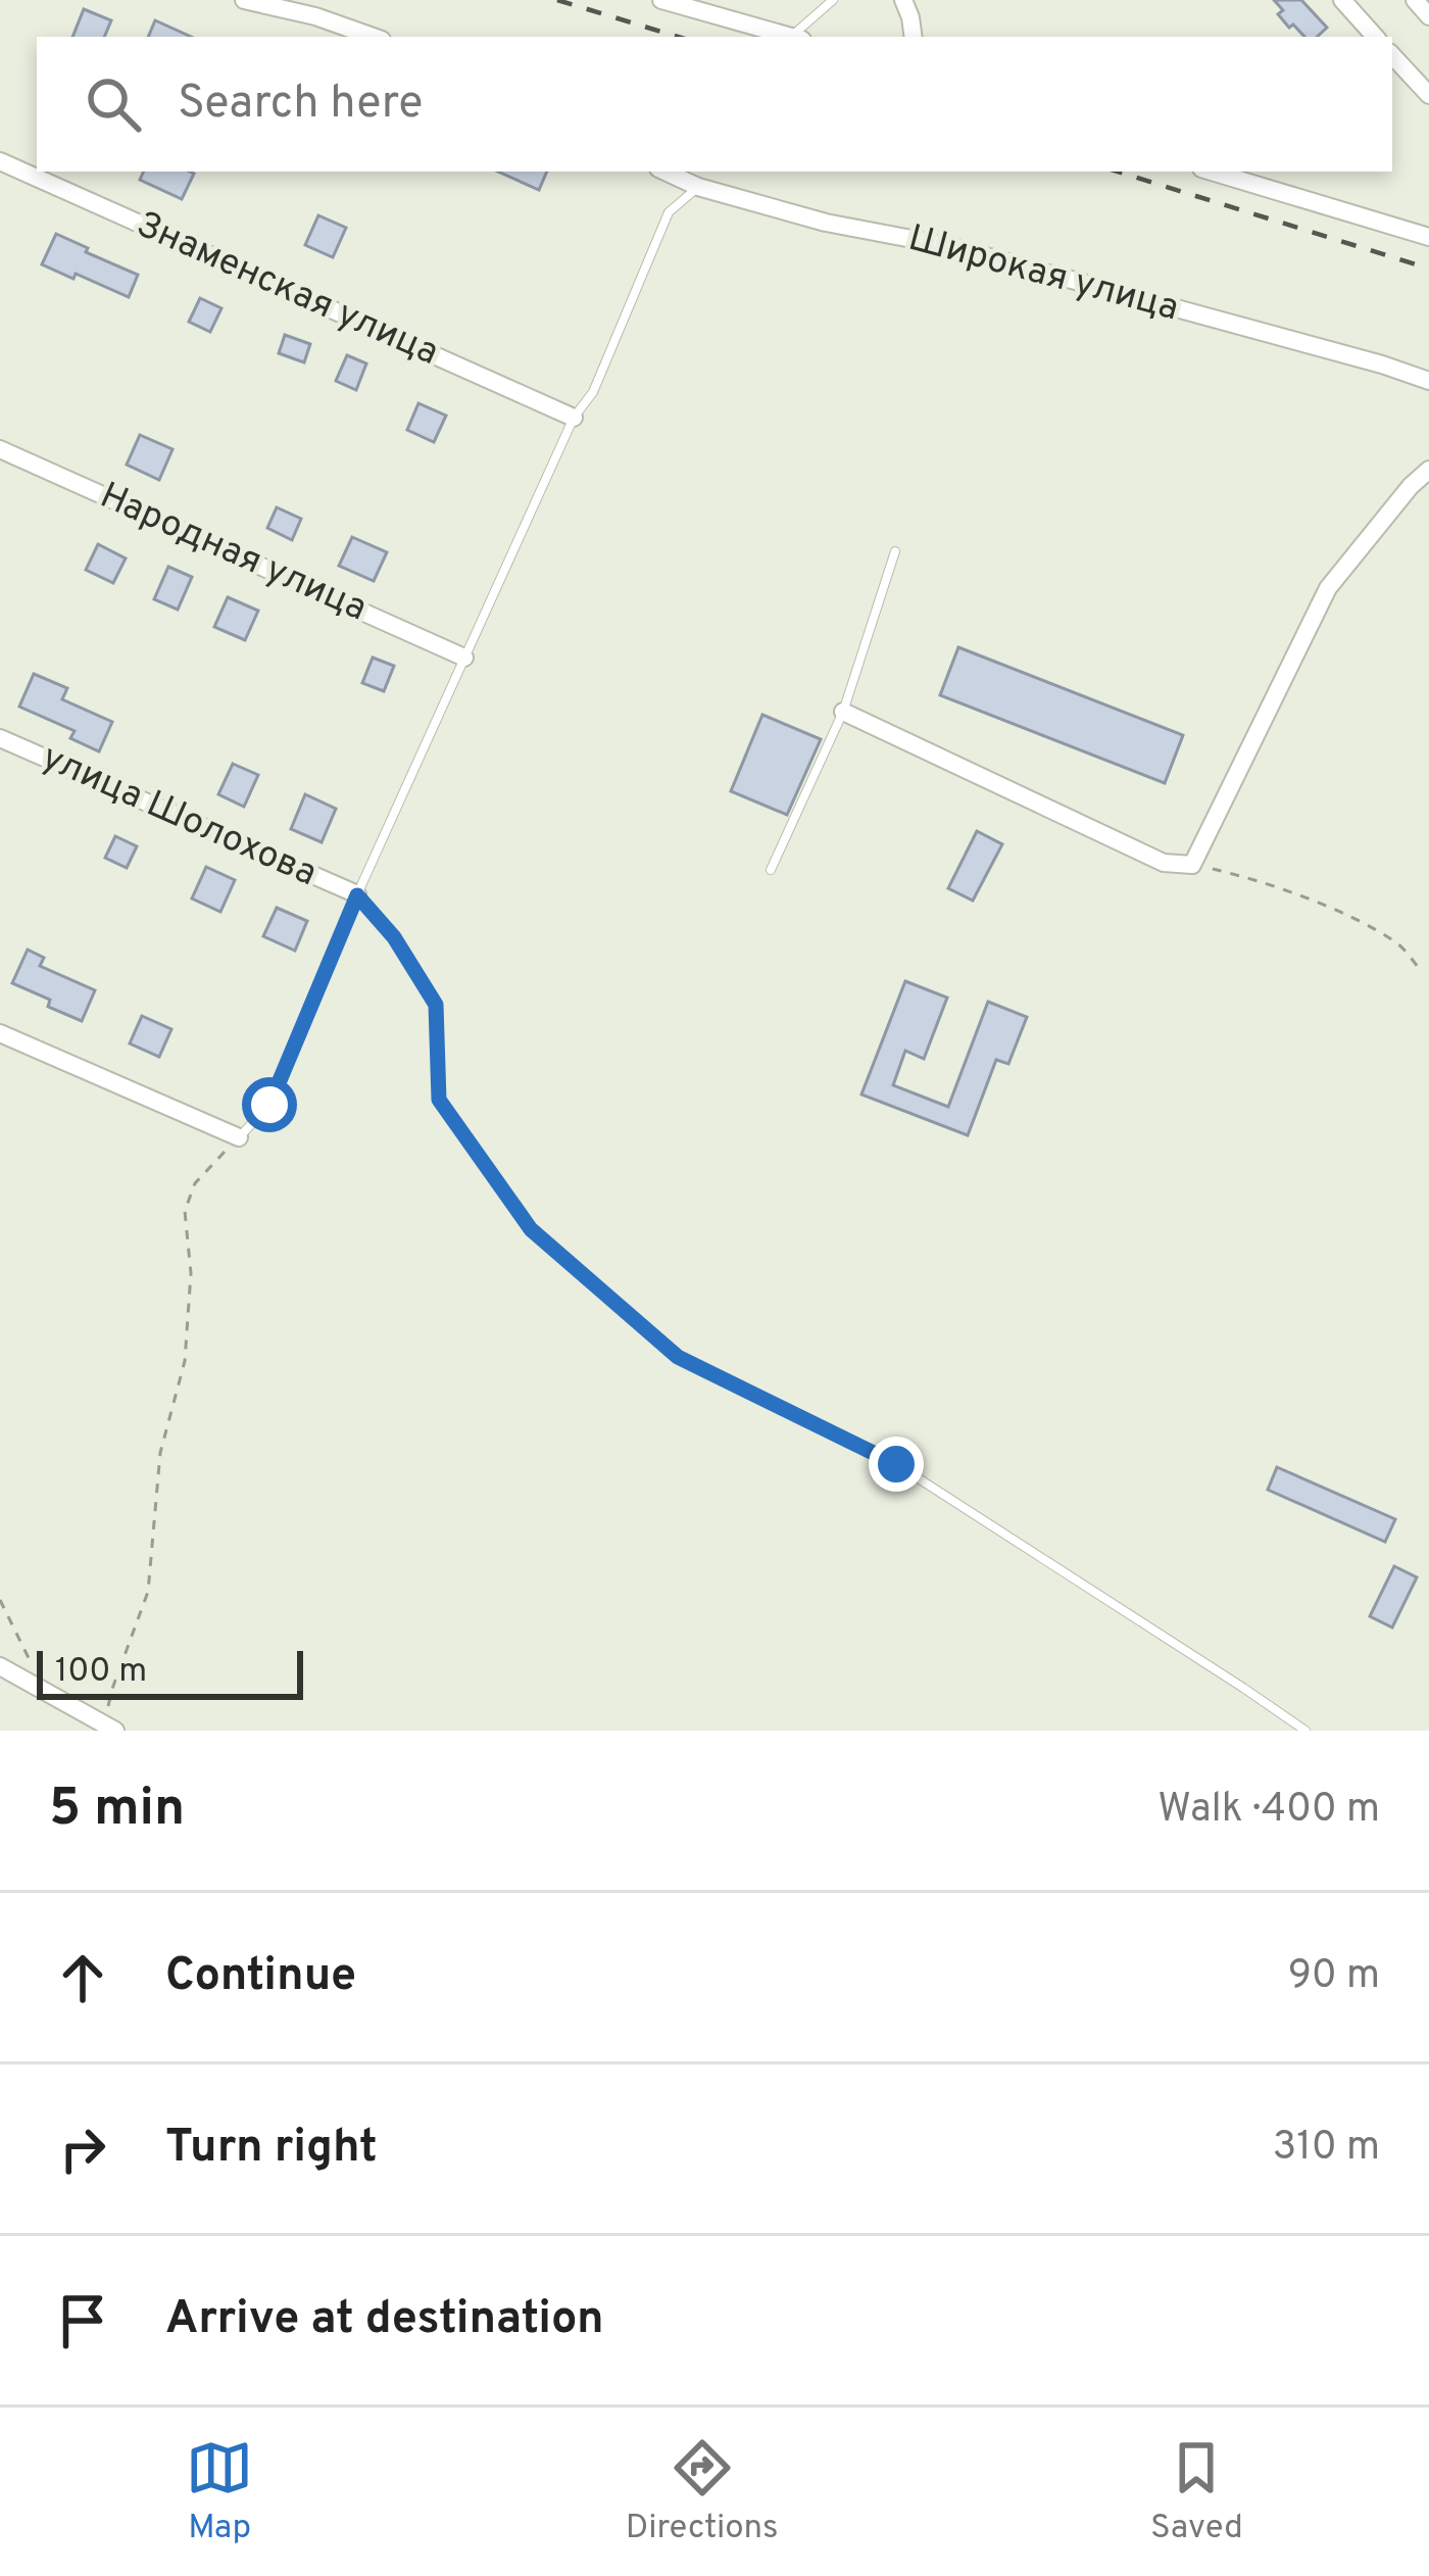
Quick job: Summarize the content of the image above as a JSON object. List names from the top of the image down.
{
  "streets": {
    "street": [
      "Широкая улица",
      "Знаменская улица",
      "Народная улица",
      "улица Шолохова"
    ]
  },
  "scale_bar": "100 m",
  "page": {
    "search": "Search here",
    "scale": "100 m",
    "heading": ["5 min", "Walk · 400 m"],
    "list": [
      ["Continue", "90 m"],
      ["Turn right", "310 m"],
      "Arrive at destination"
    ],
    "nav": ["Map", "Directions", "Saved"]
  }
}
